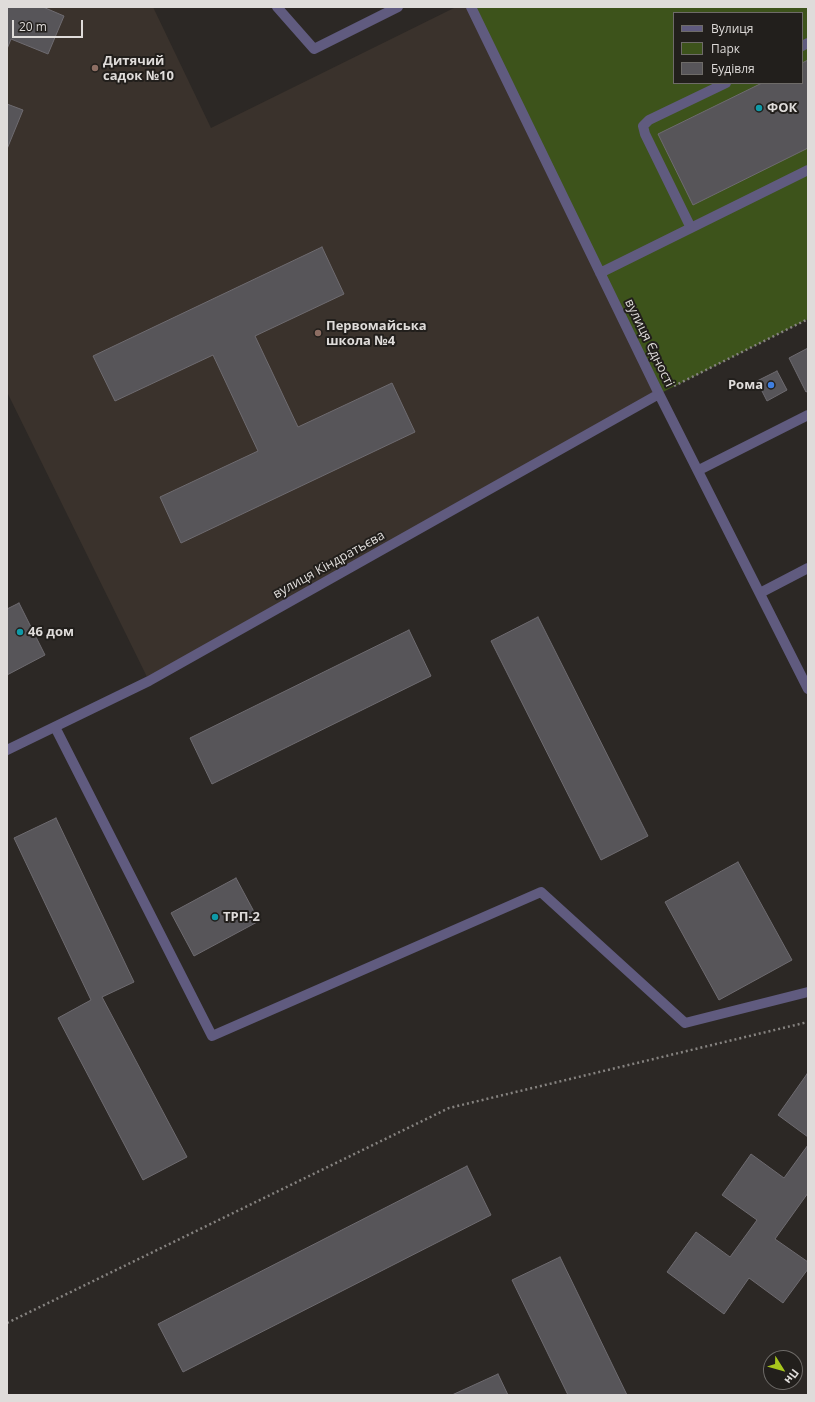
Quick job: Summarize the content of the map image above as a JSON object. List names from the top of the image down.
{
  "streets": {
    "street": ["вулиця Єдності", "вулиця Кіндратьєва"]
  },
  "crossings": [
    ["вулиця Єдності", "вулиця Кіндратьєва"]
  ],
  "places": [
    "Дитячий садок №10",
    "ФОК",
    "Первомайська школа №4",
    "Рома",
    "46 дом",
    "ТРП-2"
  ],
  "legend": ["Вулиця", "Парк", "Будівля"],
  "scale_bar": "20 m",
  "north": "bottom right"
}
